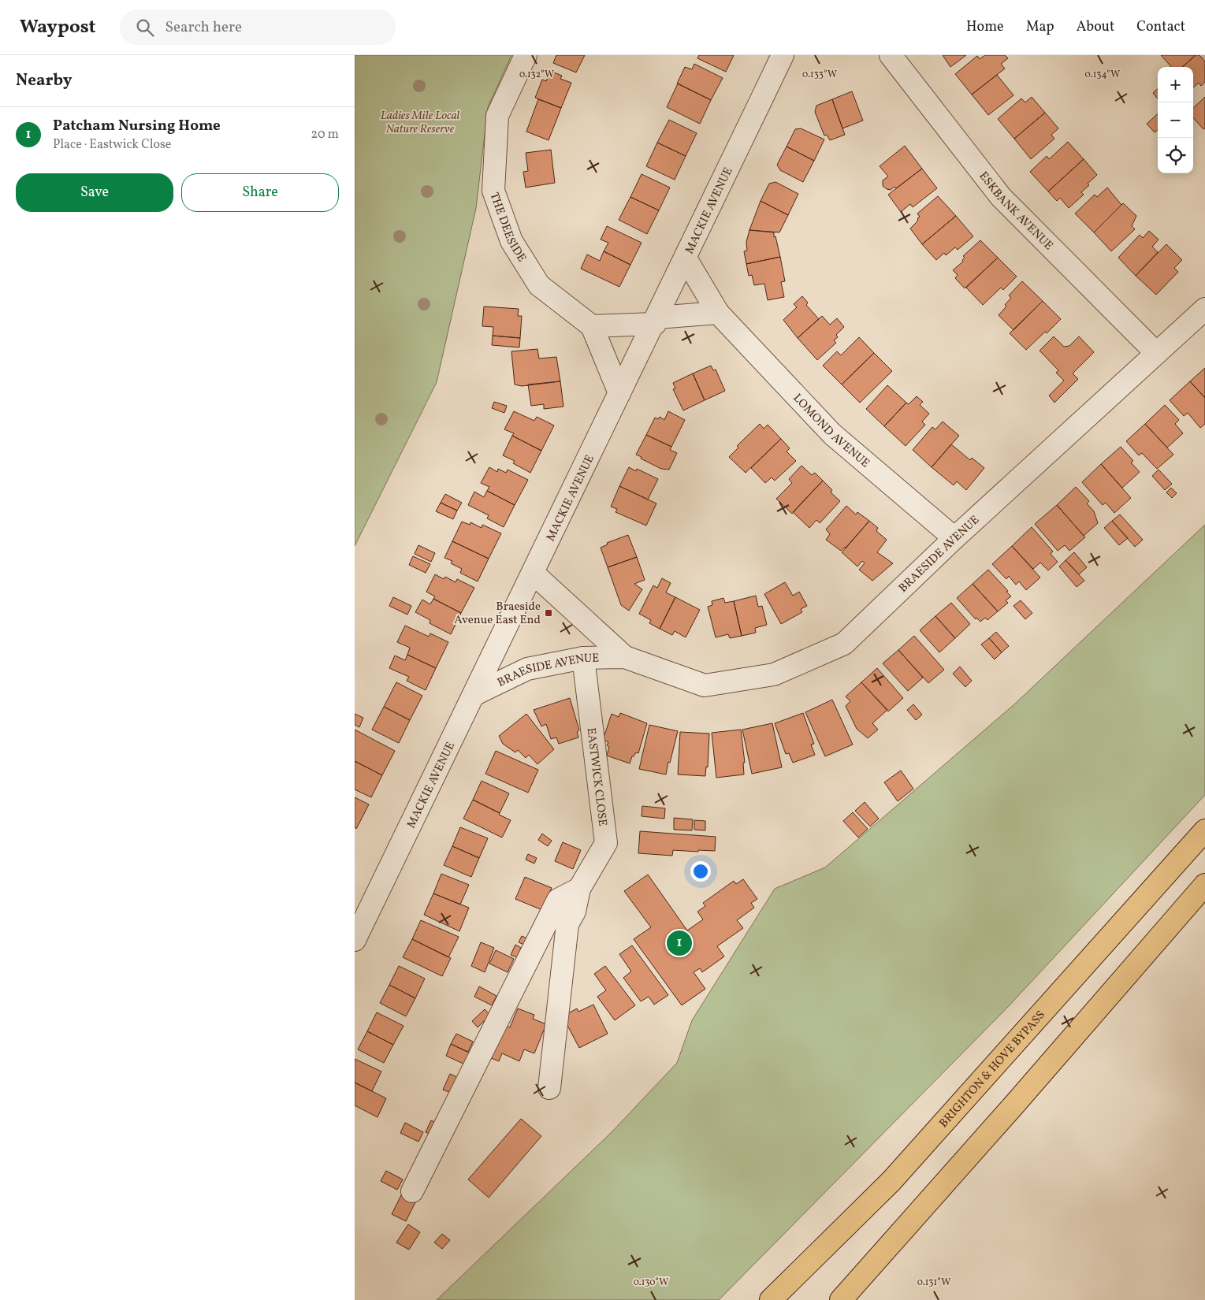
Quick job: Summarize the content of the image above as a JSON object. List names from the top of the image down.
{
  "streets": {
    "highway": ["BRIGHTON & HOVE BYPASS"],
    "street": [
      "ESKBANK AVENUE",
      "MACKIE AVENUE",
      "THE DEESIDE",
      "LOMOND AVENUE",
      "BRAESIDE AVENUE",
      "EASTWICK CLOSE"
    ]
  },
  "crossings": [
    ["ESKBANK AVENUE", "BRAESIDE AVENUE"],
    ["MACKIE AVENUE", "THE DEESIDE"],
    ["MACKIE AVENUE", "LOMOND AVENUE"],
    ["MACKIE AVENUE", "BRAESIDE AVENUE"],
    ["LOMOND AVENUE", "BRAESIDE AVENUE"],
    ["BRAESIDE AVENUE", "EASTWICK CLOSE"]
  ],
  "parks": ["Ladies Mile Local Nature Reserve"],
  "places": {
    "transit": ["Braeside Avenue East End"]
  },
  "page": {
    "header": "Waypost",
    "search": "Search here",
    "nav": [
      "Home",
      "Map",
      "About",
      "Contact"
    ],
    "heading": "Nearby",
    "map_buttons": ["+", "−"],
    "list": [
      {
        "mark": "1",
        "name": "Patcham Nursing Home",
        "note": "Place · Eastwick Close",
        "value": "20 m"
      }
    ],
    "buttons": ["Save", "Share"],
    "pins": "1"
  },
  "coordinates": [
    "0.132°W",
    "0.133°W",
    "0.134°W",
    "0.130°W",
    "0.131°W"
  ]
}
